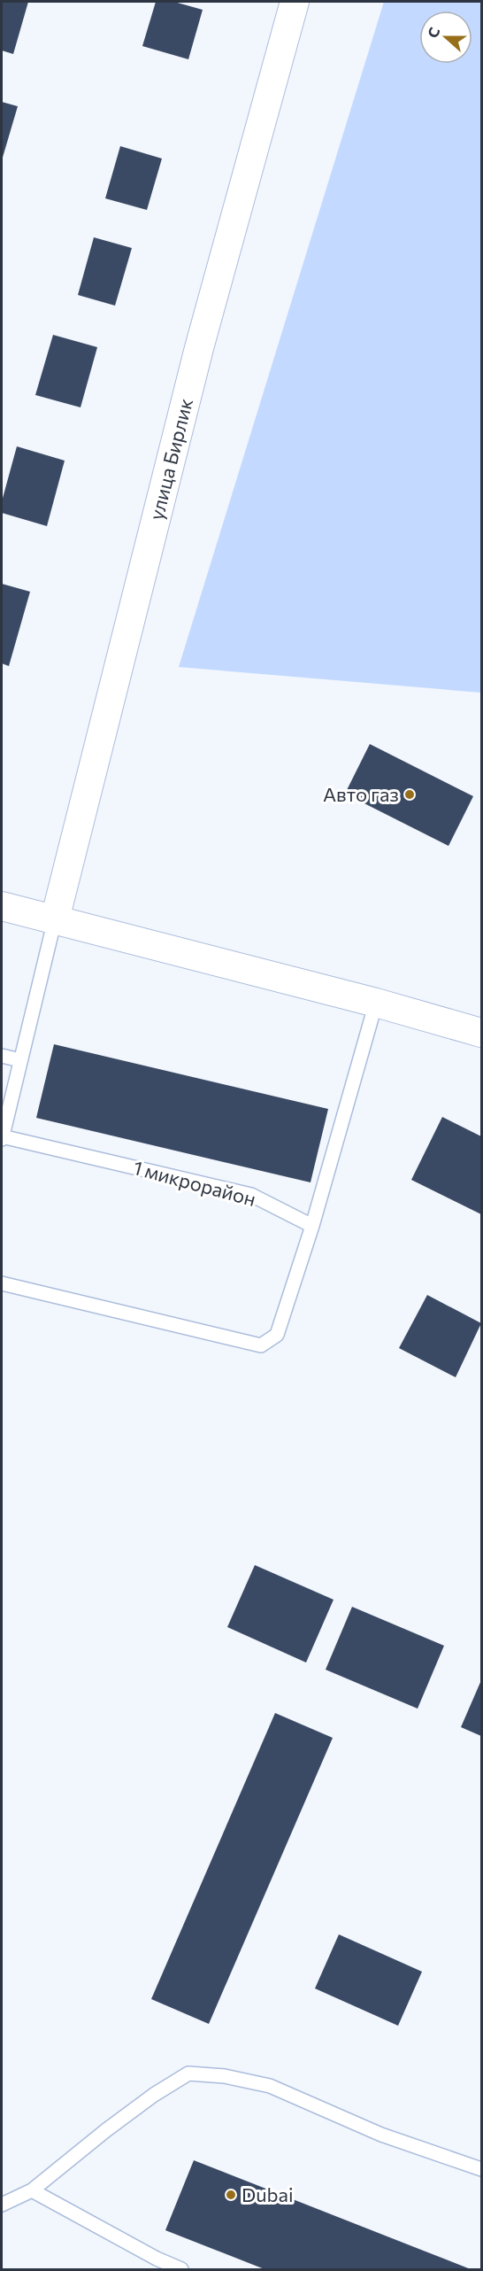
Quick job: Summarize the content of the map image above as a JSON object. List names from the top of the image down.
{
  "streets": {
    "street": ["улица Бирлик"],
    "lane": ["1 микрорайон"]
  },
  "places": ["Авто газ", "Dubai"],
  "north": "left"
}
